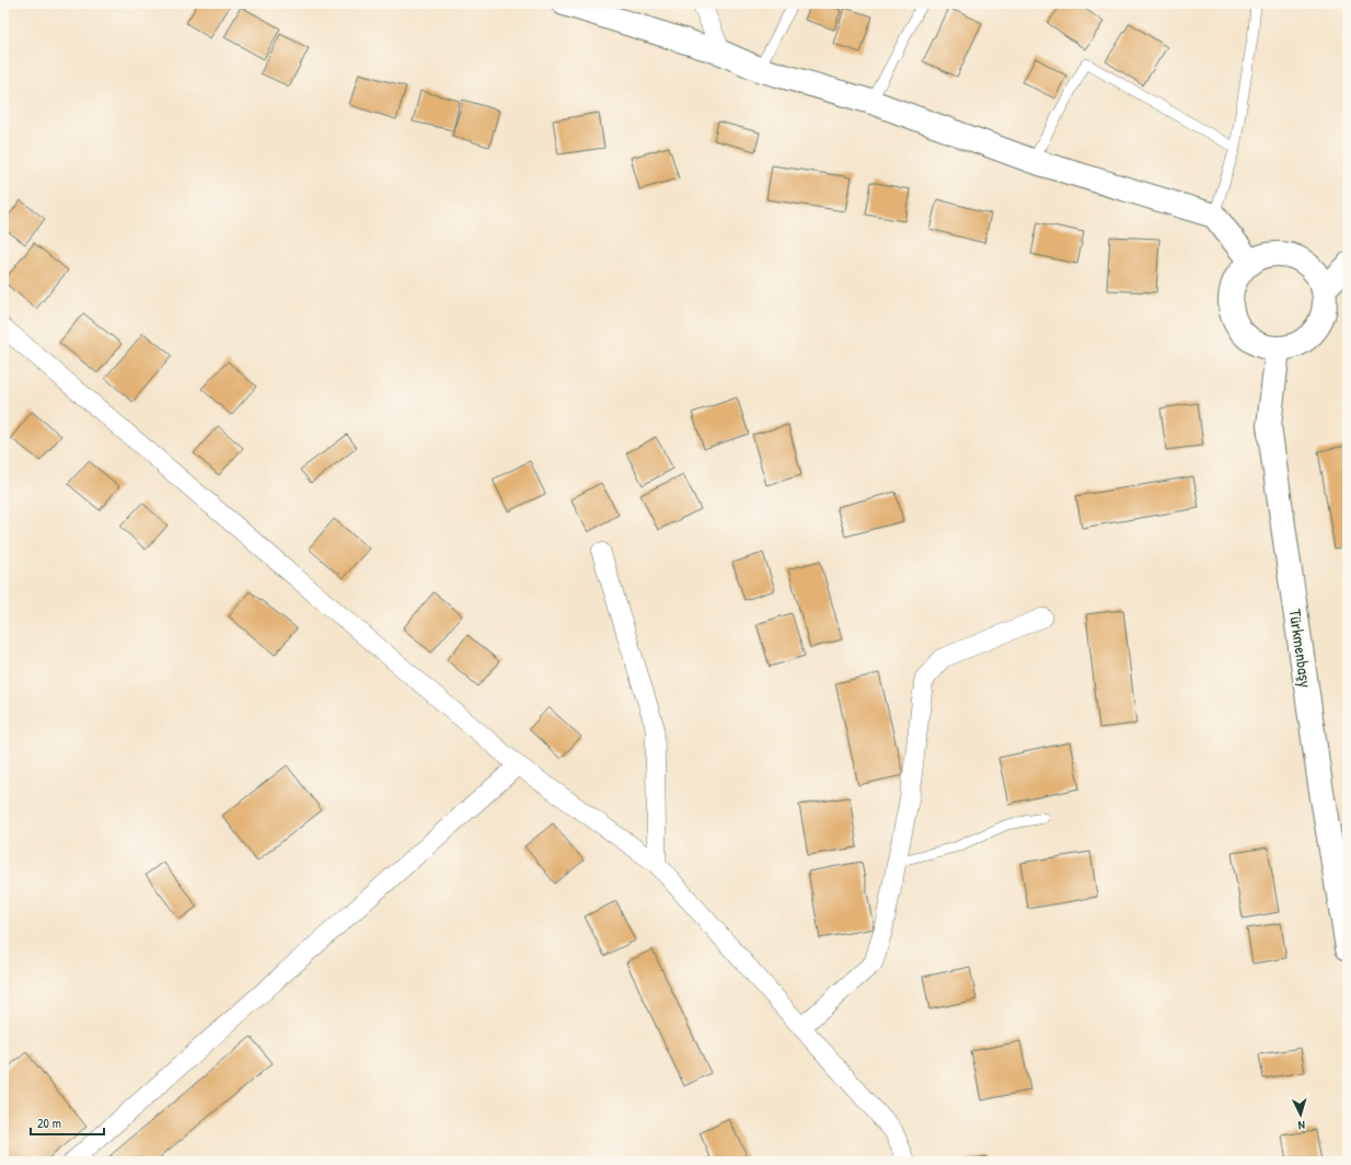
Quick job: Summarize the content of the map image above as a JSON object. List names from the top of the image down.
{
  "streets": {
    "street": ["Türkmenbaşy"]
  },
  "scale_bar": "20 m",
  "north": "bottom"
}
